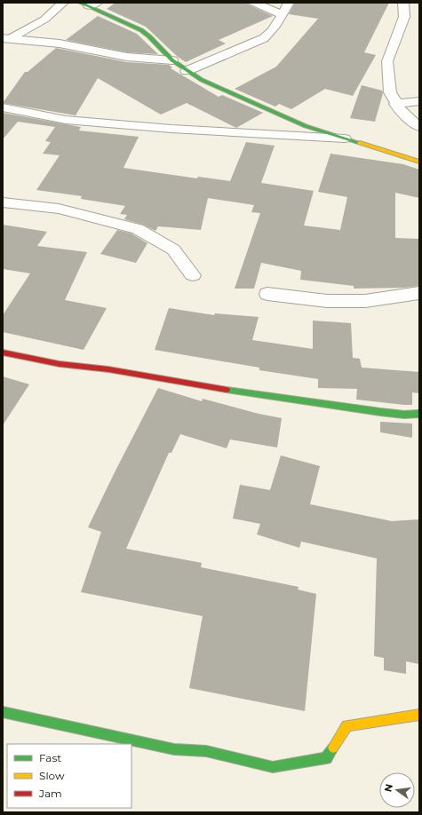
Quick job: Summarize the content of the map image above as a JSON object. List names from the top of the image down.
{
  "legend": ["Fast", "Slow", "Jam"],
  "north": "left"
}
